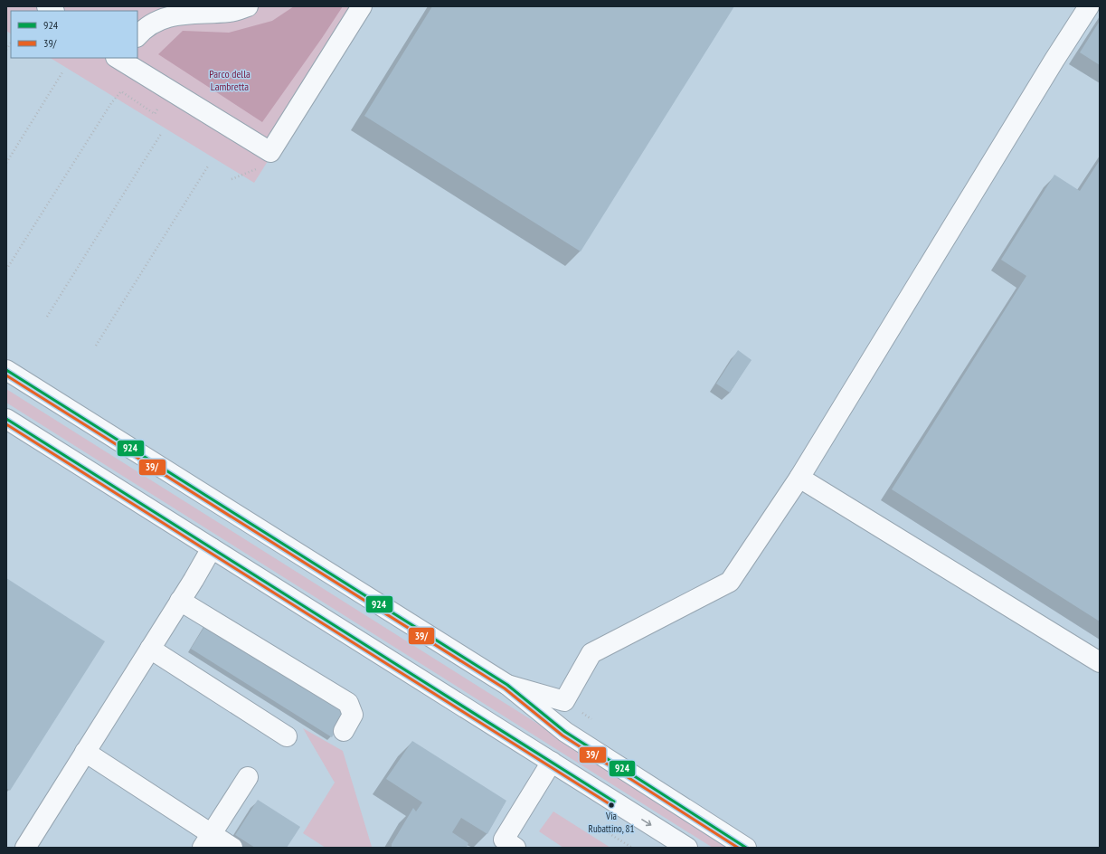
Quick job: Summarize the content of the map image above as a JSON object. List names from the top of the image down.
{
  "parks": ["Parco della Lambretta"],
  "places": ["Via Rubattino, 81"],
  "lines": ["transit line 924", "transit line 39/"],
  "legend": ["924", "39/"]
}
